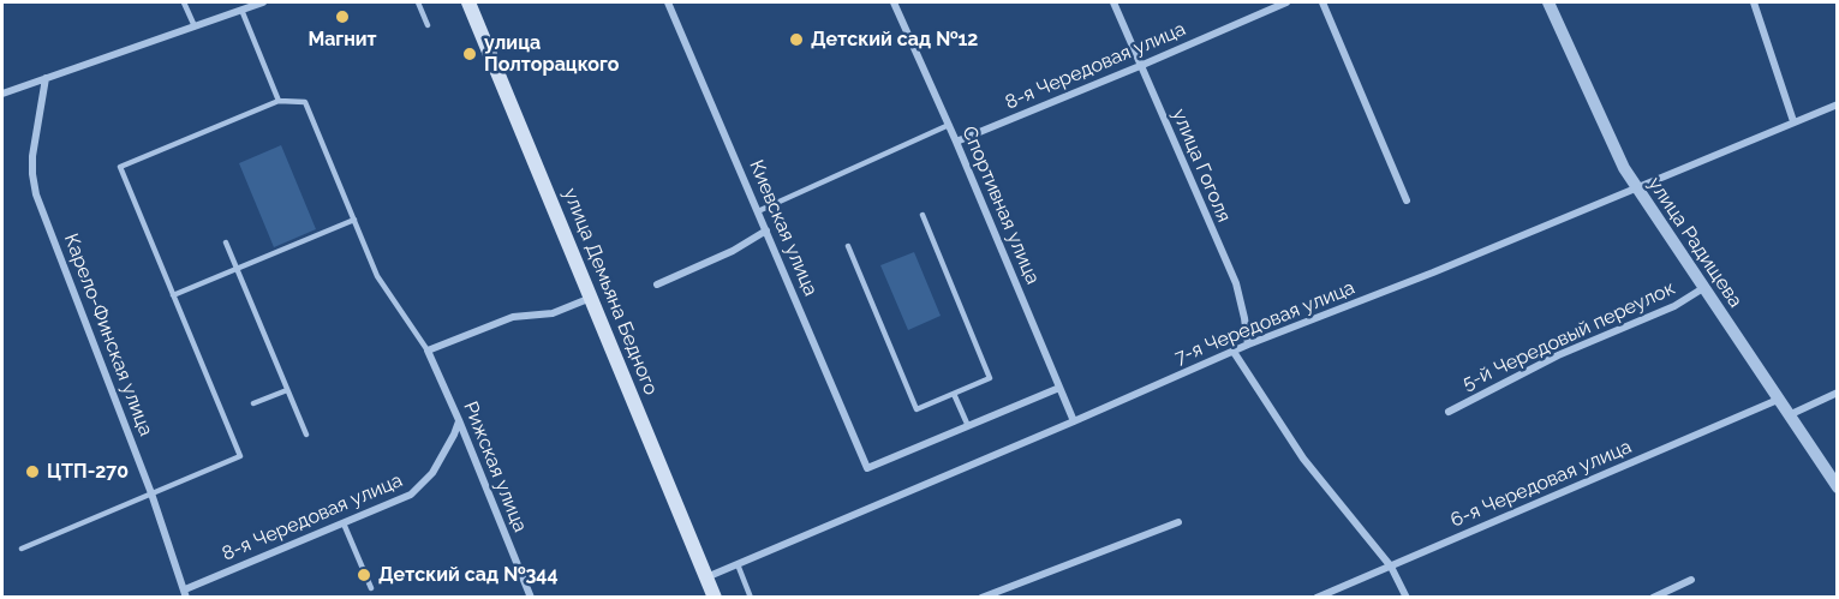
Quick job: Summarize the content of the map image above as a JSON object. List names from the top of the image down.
{
  "streets": {
    "main road": ["улица Демьяна Бедного"],
    "street": [
      "8-я Чередовая улица",
      "улица Гоголя",
      "Спортивная улица",
      "Киевская улица",
      "улица Радищева",
      "7-я Чередовая улица",
      "Карело-Финская улица",
      "5-й Чередовый переулок",
      "Рижская улица",
      "6-я Чередовая улица"
    ]
  },
  "crossings": [
    ["8-я Чередовая улица", "улица Гоголя"],
    ["8-я Чередовая улица", "Спортивная улица"],
    ["8-я Чередовая улица", "Карело-Финская улица"],
    ["8-я Чередовая улица", "Рижская улица"],
    ["улица Гоголя", "7-я Чередовая улица"],
    ["Спортивная улица", "7-я Чередовая улица"],
    ["улица Радищева", "7-я Чередовая улица"],
    ["улица Радищева", "5-й Чередовый переулок"],
    ["улица Радищева", "6-я Чередовая улица"],
    ["улица Демьяна Бедного", "7-я Чередовая улица"]
  ],
  "places": [
    "Магнит",
    "Детский сад №12",
    "улица Полторацкого",
    "ЦТП-270",
    "Детский сад №344"
  ]
}
